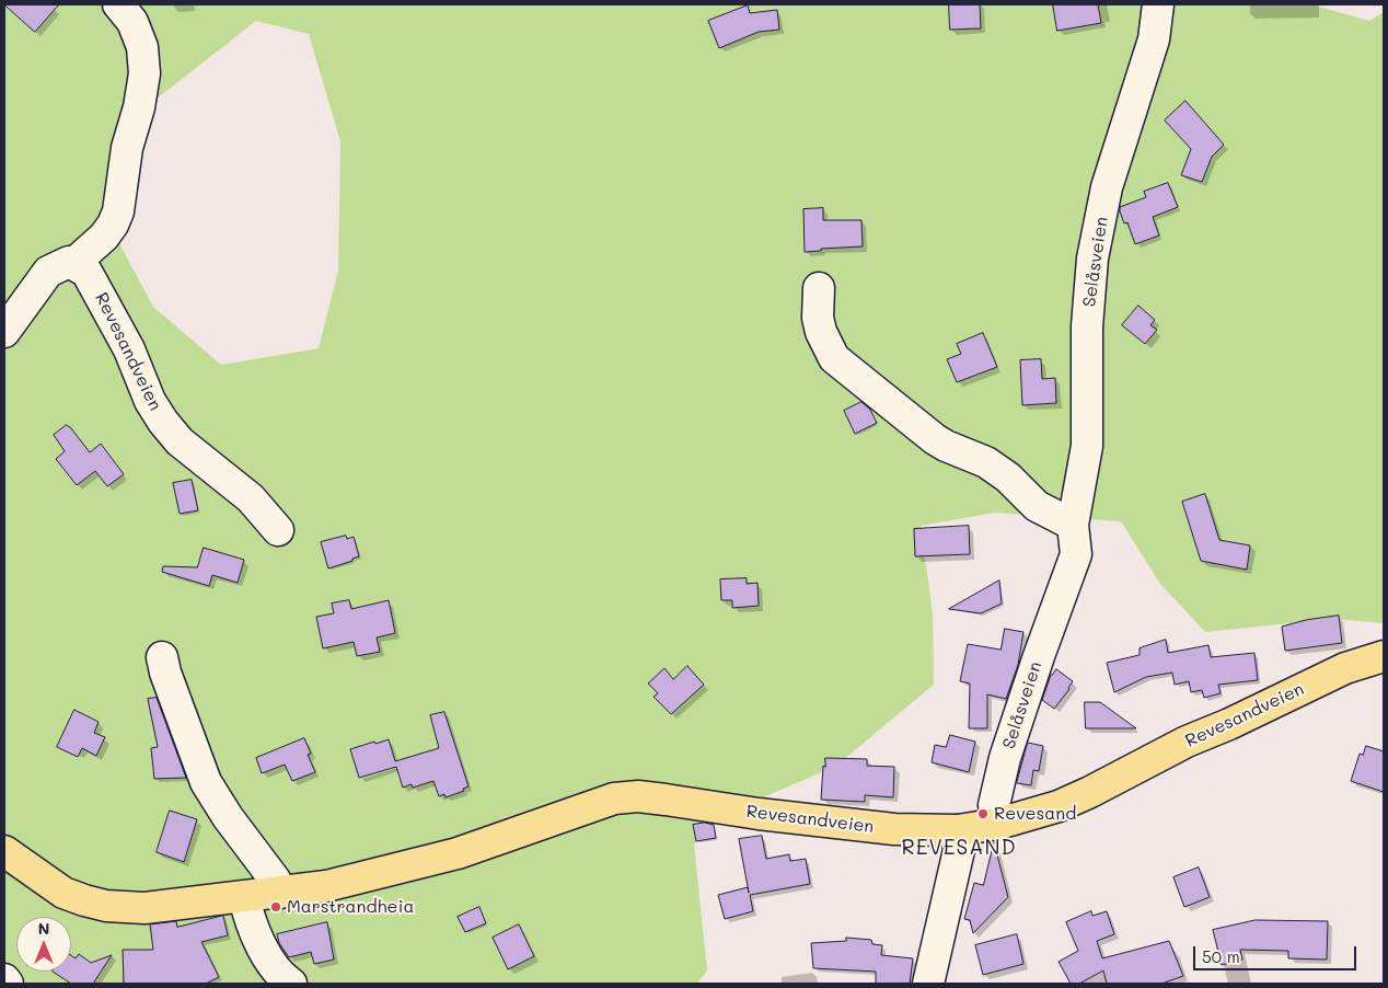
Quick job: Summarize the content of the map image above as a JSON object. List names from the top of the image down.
{
  "streets": {
    "main road": ["Revesandveien"],
    "street": ["Selåsveien"]
  },
  "crossings": [
    ["Selåsveien", "Revesandveien"]
  ],
  "districts": ["REVESAND"],
  "places": ["Revesand", "Marstrandheia"],
  "scale_bar": "50 m",
  "north": "top"
}
